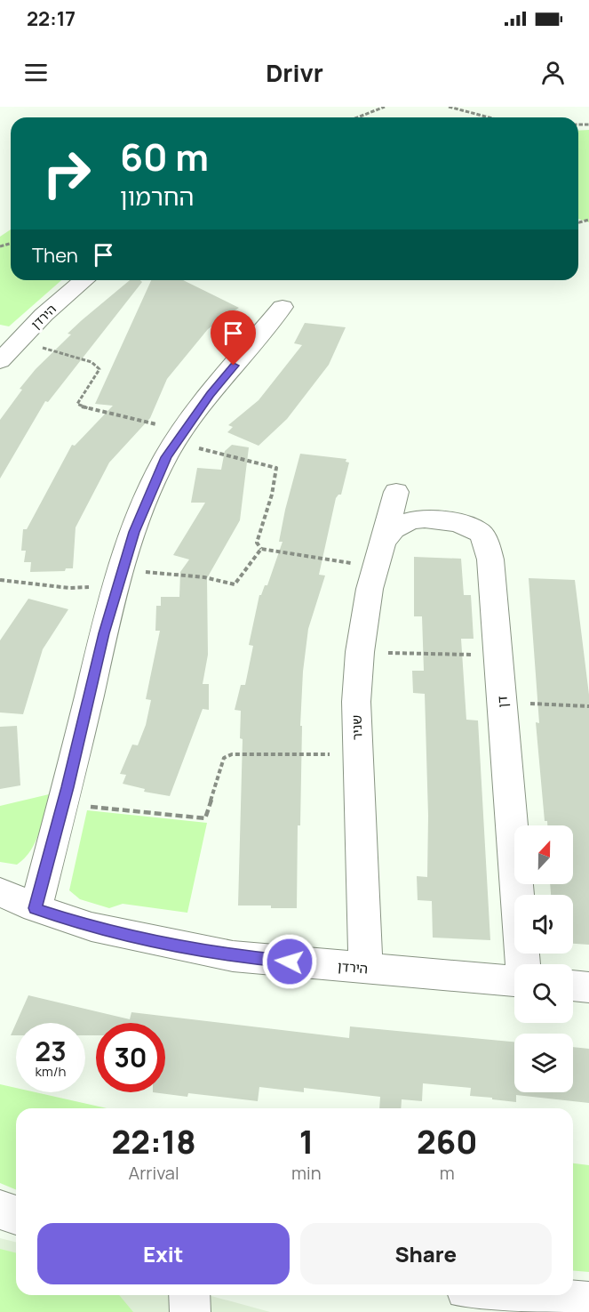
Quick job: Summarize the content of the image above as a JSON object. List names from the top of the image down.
{
  "streets": {
    "street": ["הירדן", "דן", "שניר"]
  },
  "crossings": [
    ["הירדן", "שניר"],
    ["דן", "שניר"]
  ],
  "north": "top",
  "page": {
    "status": "22:17",
    "header": "Drivr",
    "turn": ["60 m", "החרמון"],
    "then": "Then",
    "speed": "23 km/h",
    "limit": "30",
    "eta": [
      "22:18",
      "Arrival",
      "1",
      "min",
      "260",
      "m"
    ],
    "buttons": ["Exit", "Share"]
  }
}
